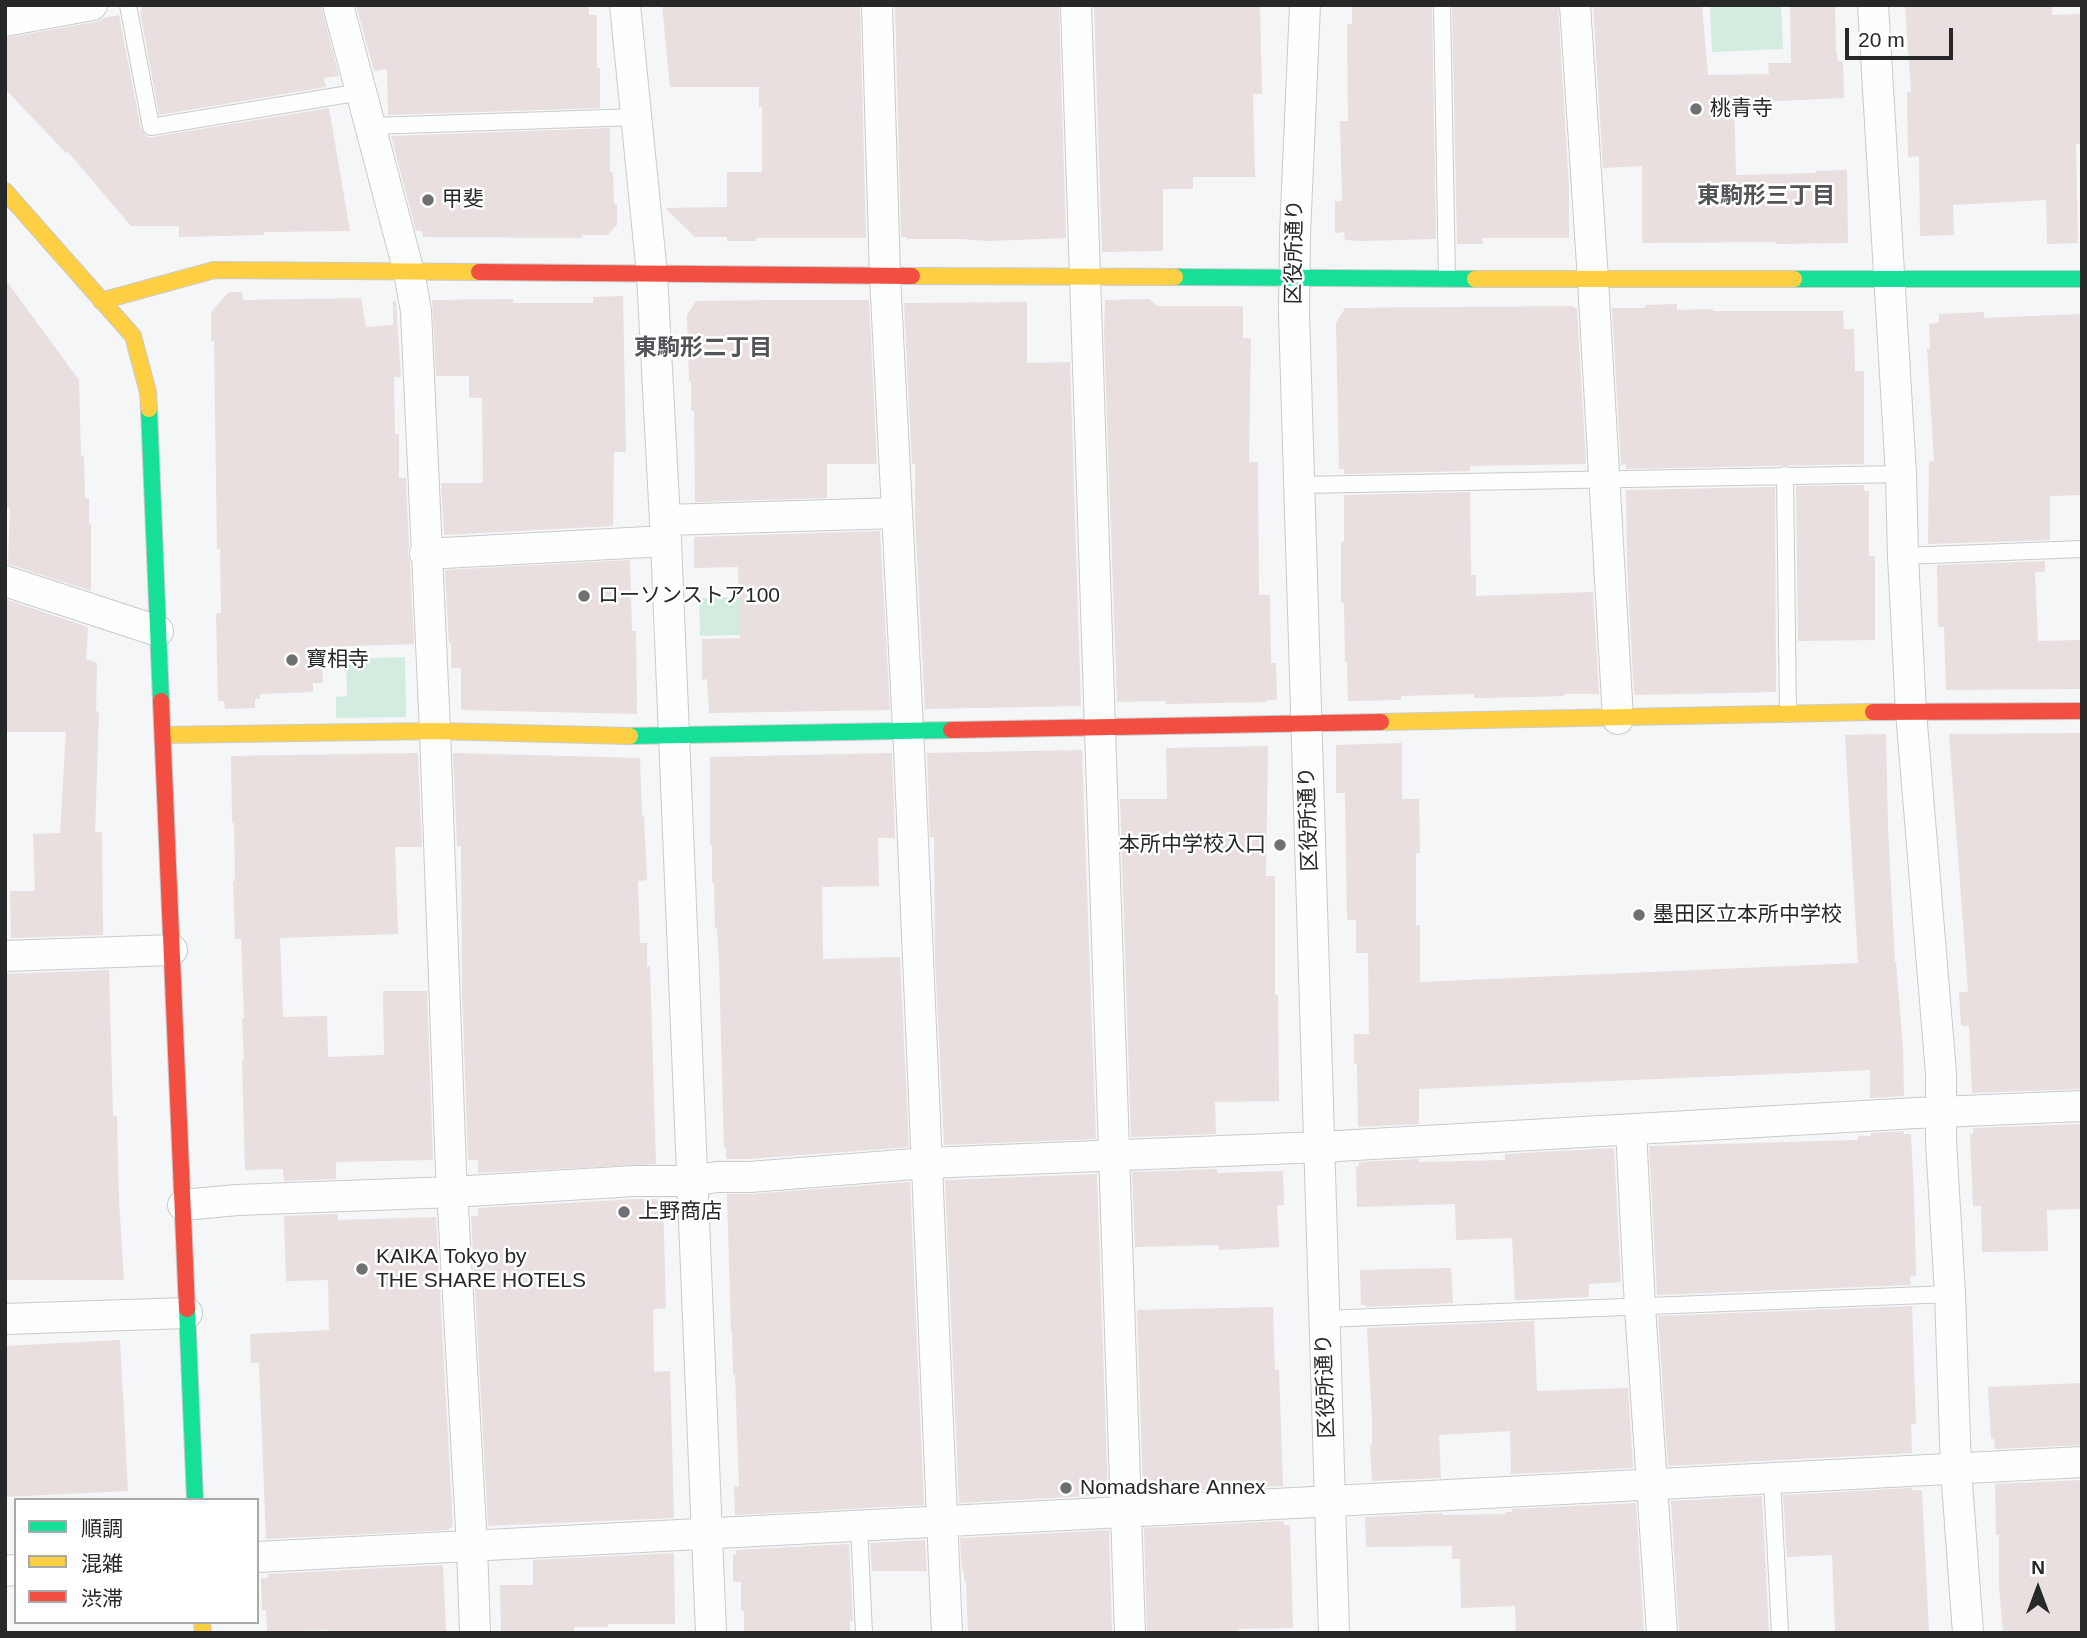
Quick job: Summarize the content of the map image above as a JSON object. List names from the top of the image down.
{
  "streets": {
    "street": ["区役所通り"]
  },
  "districts": ["東駒形三丁目", "東駒形二丁目"],
  "places": [
    "桃青寺",
    "甲斐",
    "ローソンストア100",
    "寶相寺",
    "本所中学校入口",
    "墨田区立本所中学校",
    "上野商店",
    "KAIKA Tokyo by THE SHARE HOTELS",
    "Nomadshare Annex"
  ],
  "legend": ["順調", "混雑", "渋滞"],
  "scale_bar": "20 m",
  "north": "top"
}
